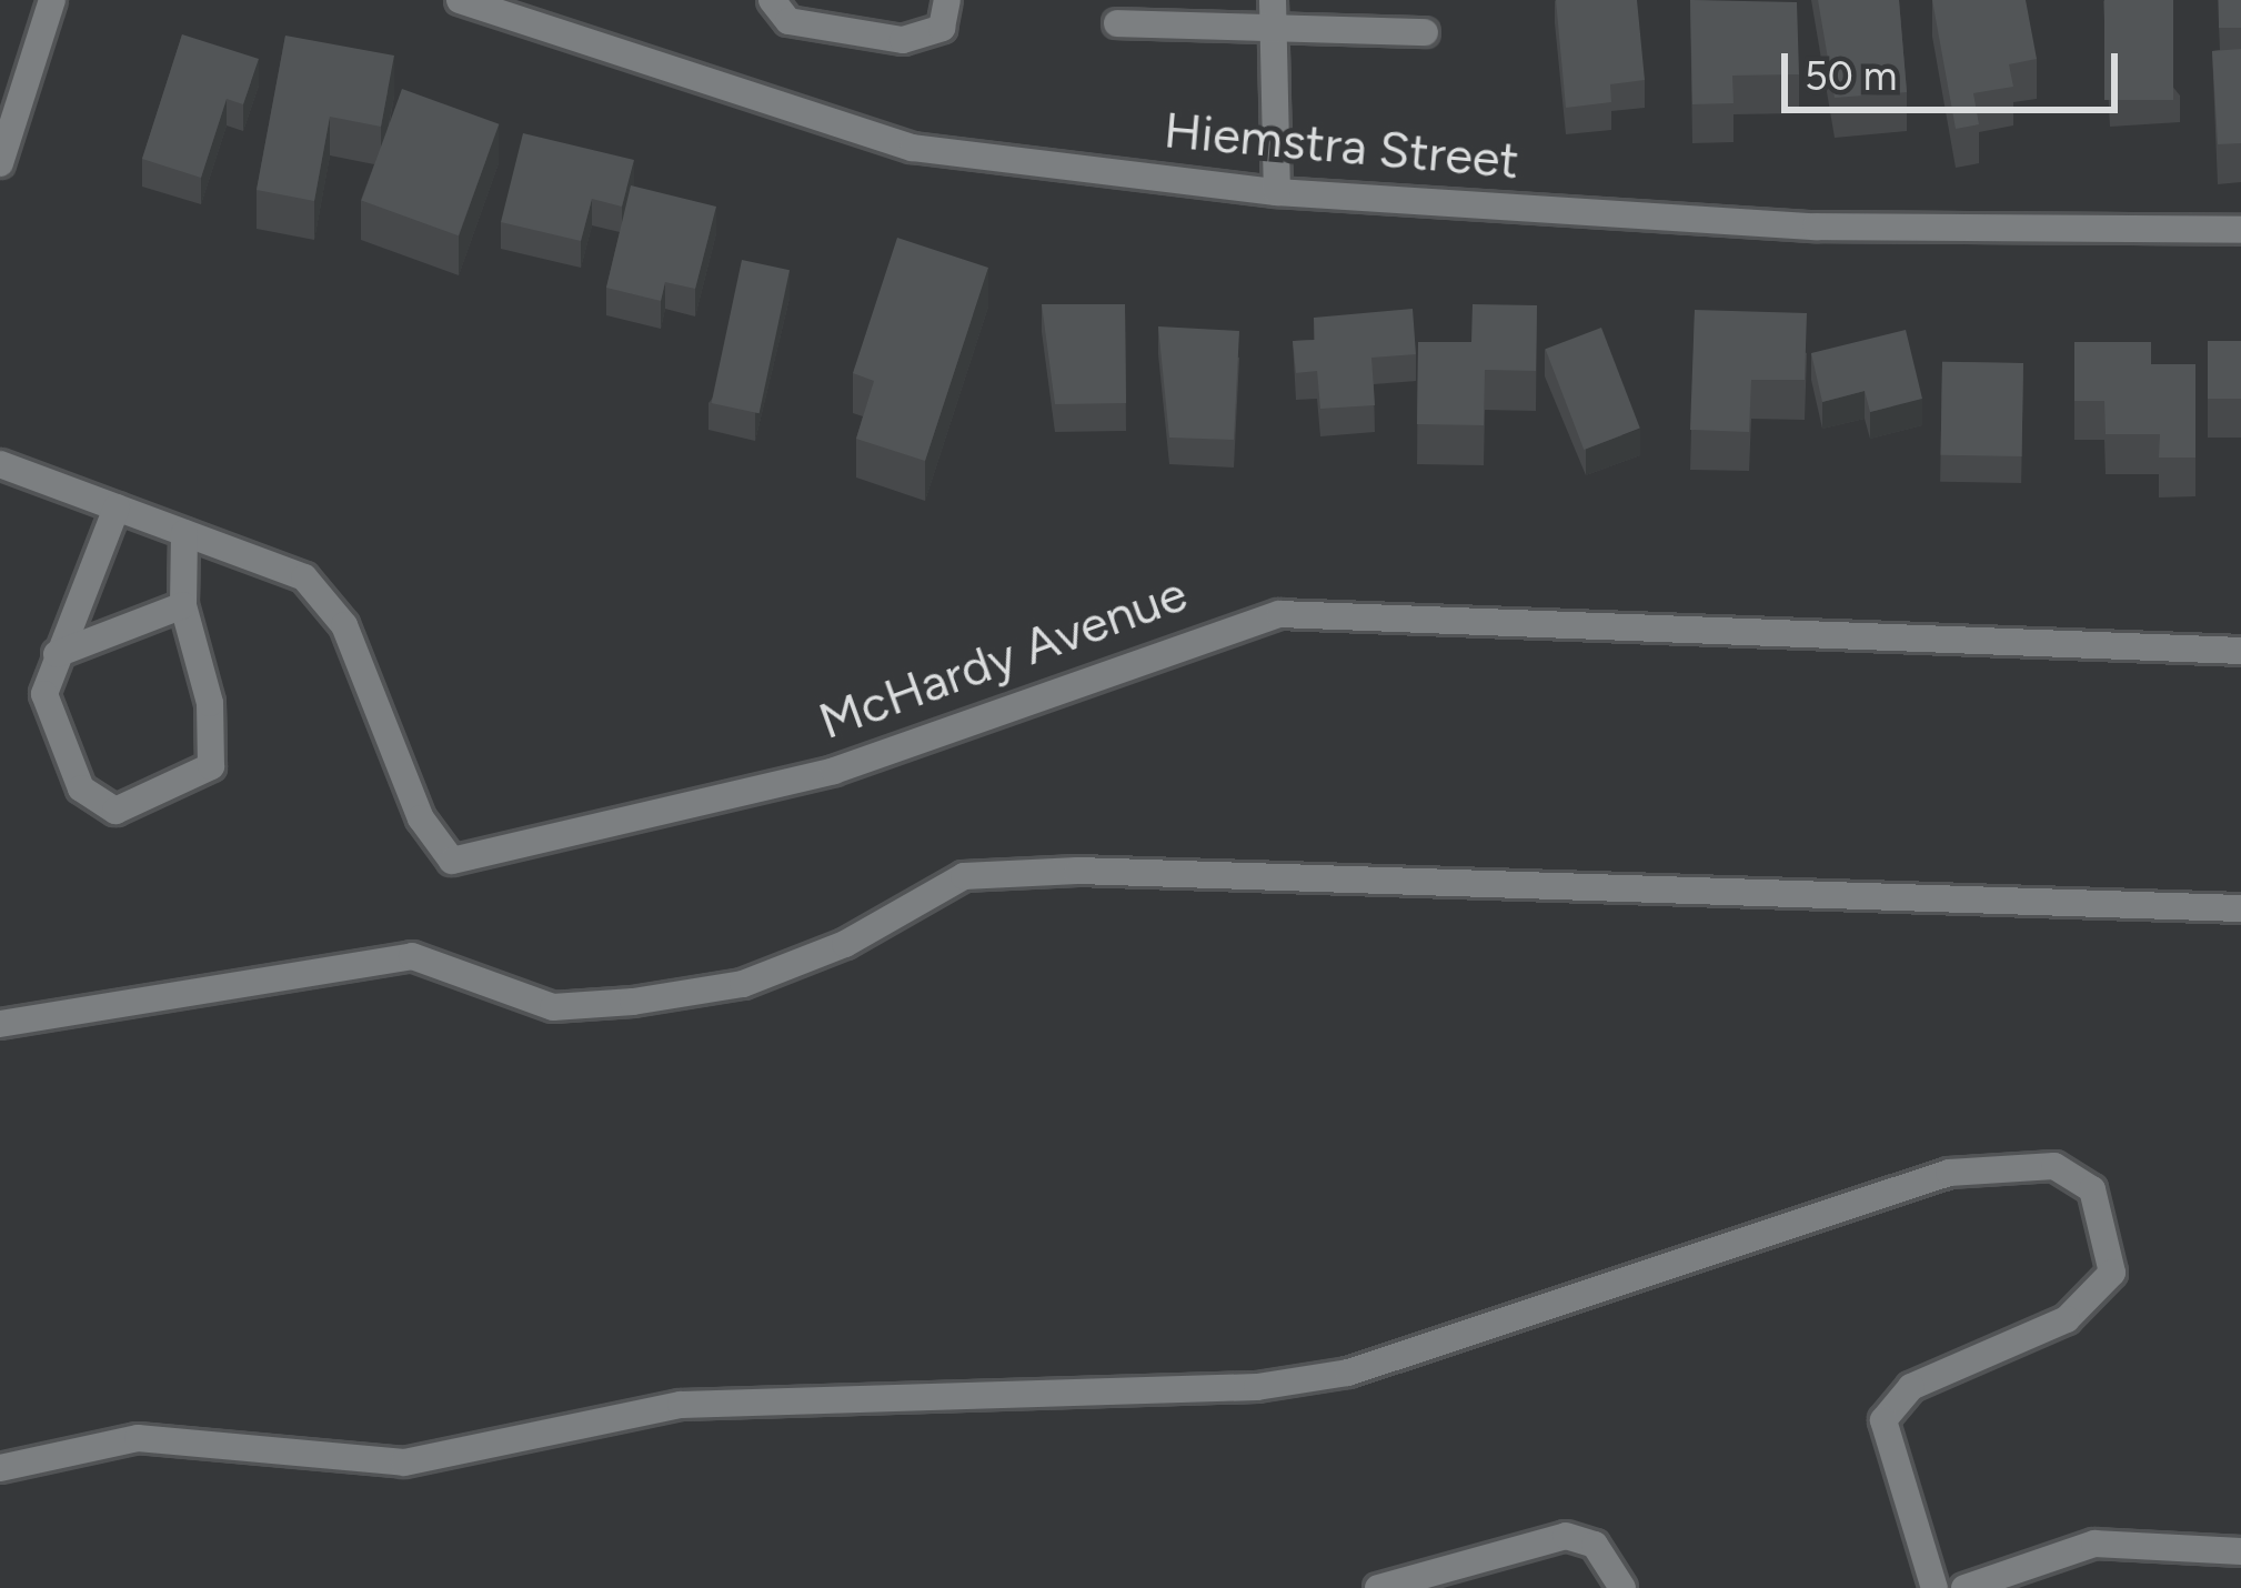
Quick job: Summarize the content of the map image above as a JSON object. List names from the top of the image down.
{
  "streets": {
    "street": ["Hiemstra Street", "McHardy Avenue"]
  },
  "scale_bar": "50 m"
}
